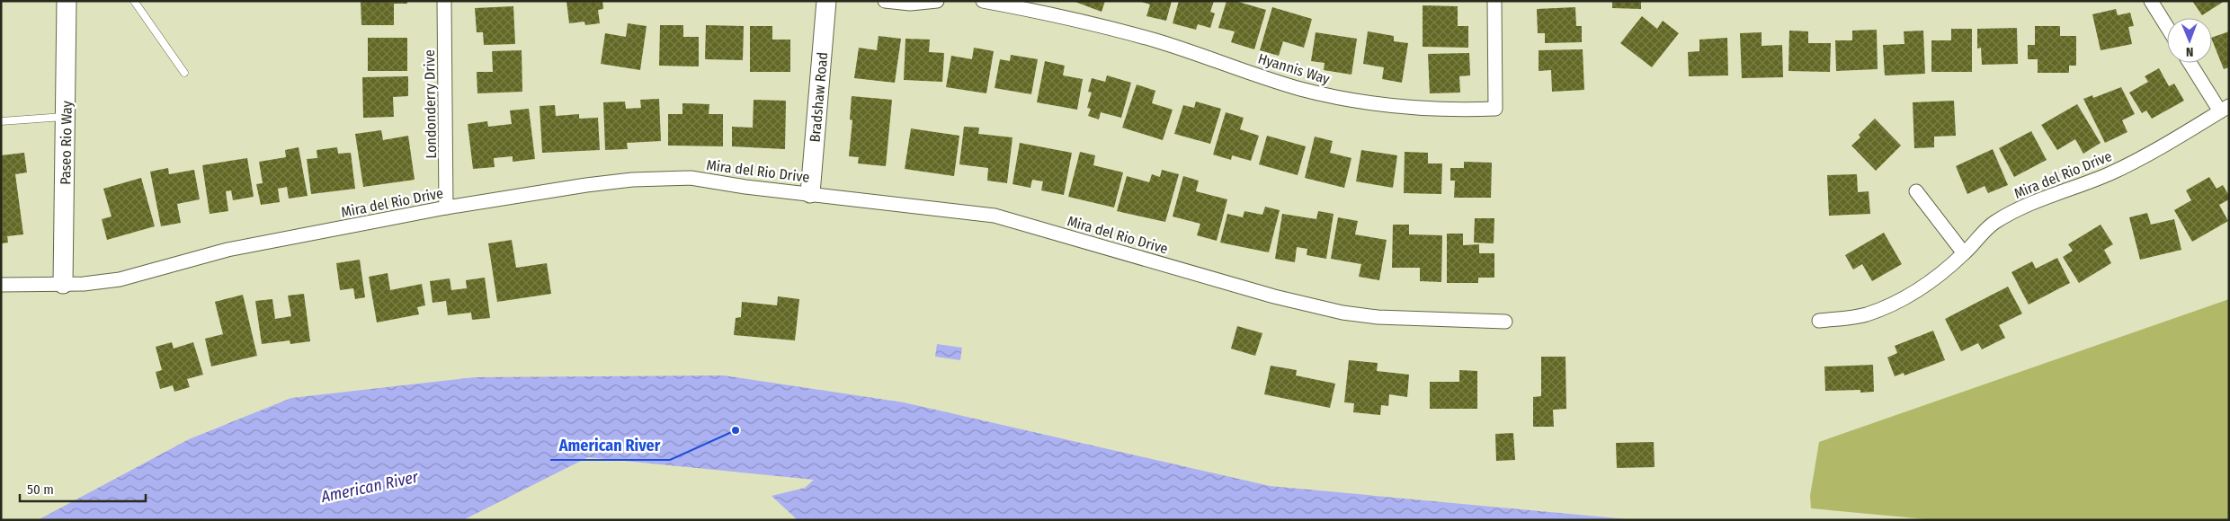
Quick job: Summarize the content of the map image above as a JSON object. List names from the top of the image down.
{
  "streets": {
    "street": [
      "Hyannis Way",
      "Bradshaw Road",
      "Londonderry Drive",
      "Paseo Rio Way",
      "Mira del Rio Drive"
    ]
  },
  "crossings": [
    ["Bradshaw Road", "Mira del Rio Drive"],
    ["Londonderry Drive", "Mira del Rio Drive"],
    ["Paseo Rio Way", "Mira del Rio Drive"]
  ],
  "water": ["American River"],
  "places": ["American River"],
  "scale_bar": "50 m",
  "north": "bottom"
}
